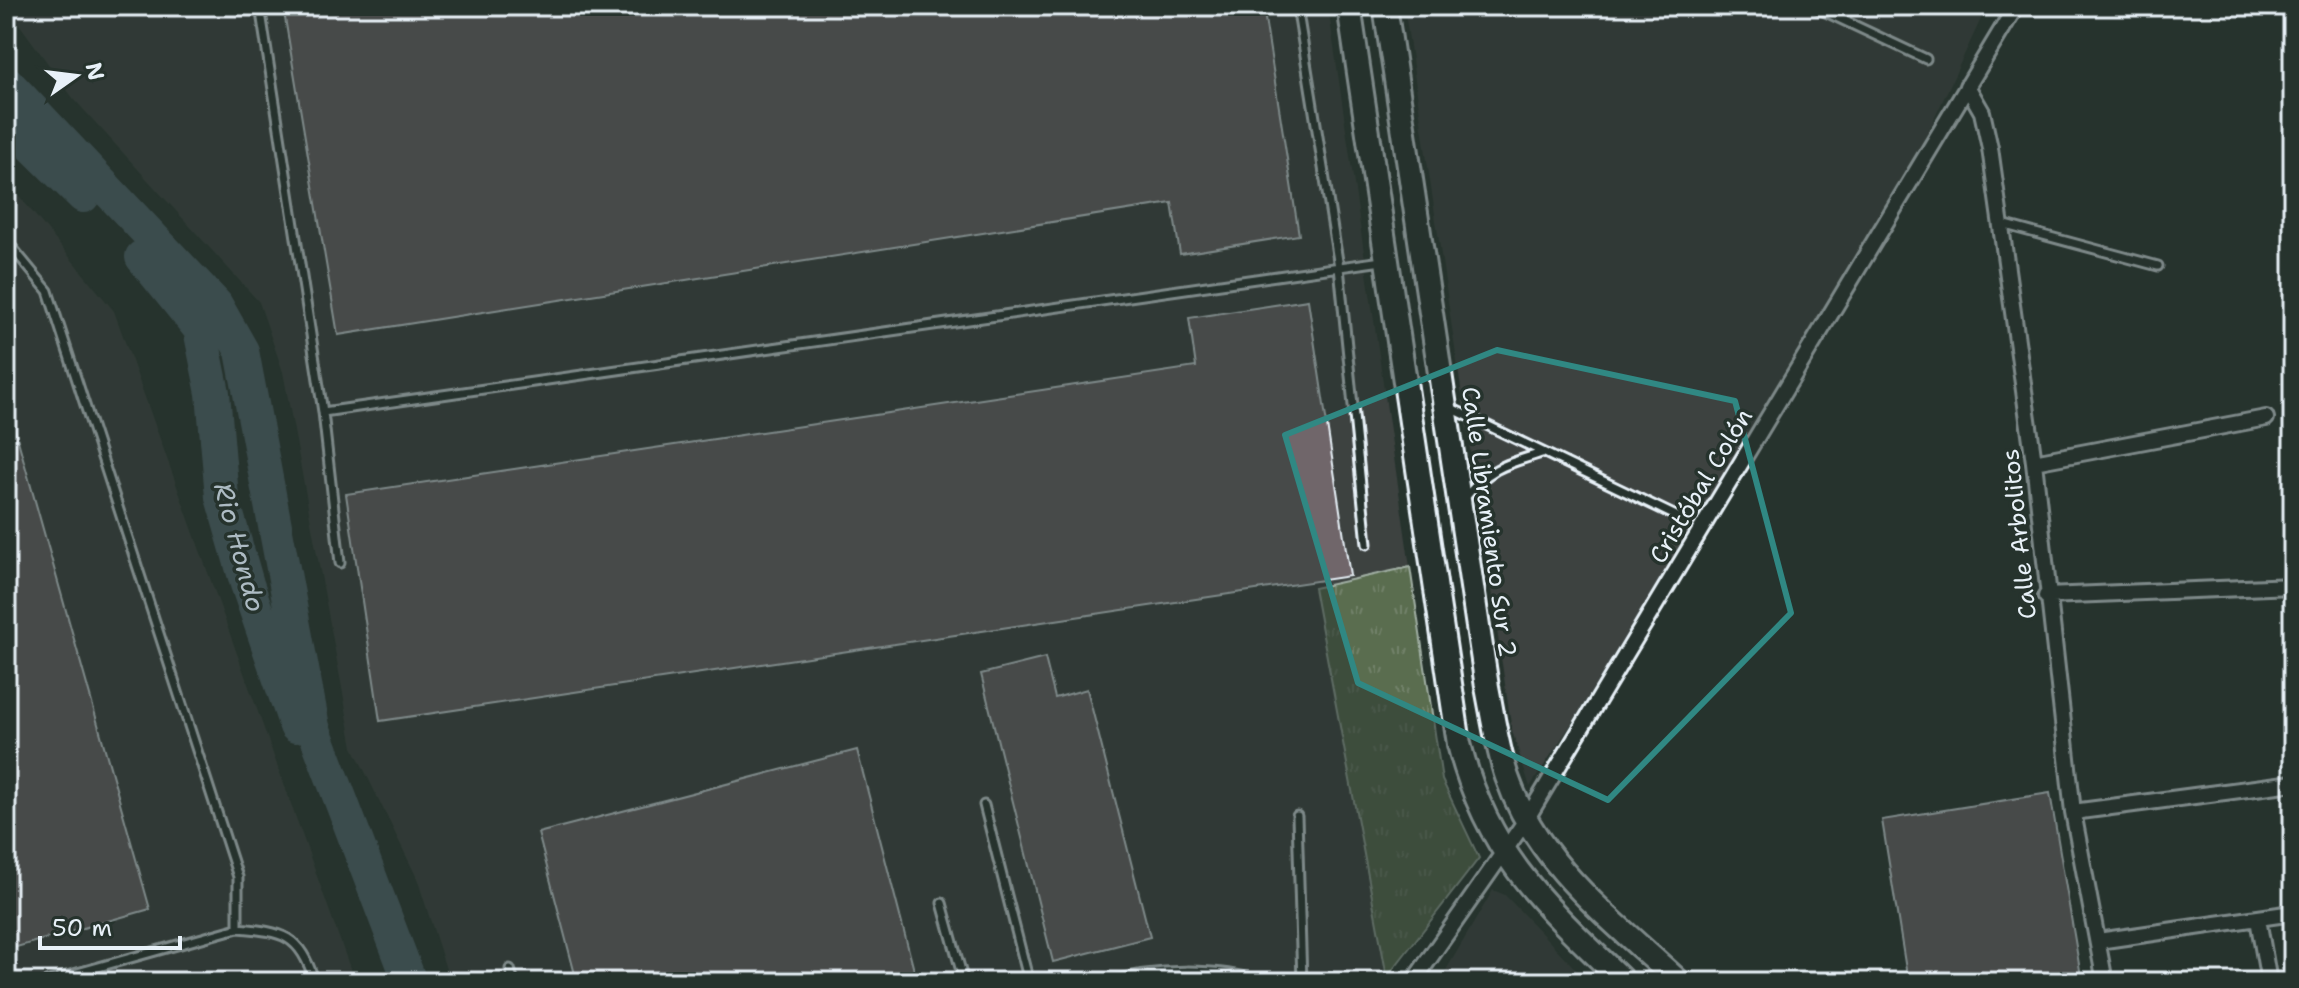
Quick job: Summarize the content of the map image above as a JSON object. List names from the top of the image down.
{
  "streets": {
    "main road": ["Calle Libramiento Sur 2"],
    "street": ["Cristóbal Colón", "Calle Arbolitos"]
  },
  "crossings": [
    ["Cristóbal Colón", "Calle Libramiento Sur 2"],
    ["Cristóbal Colón", "Calle Arbolitos"]
  ],
  "water": ["Rio Hondo"],
  "scale_bar": "50 m",
  "north": "right"
}
